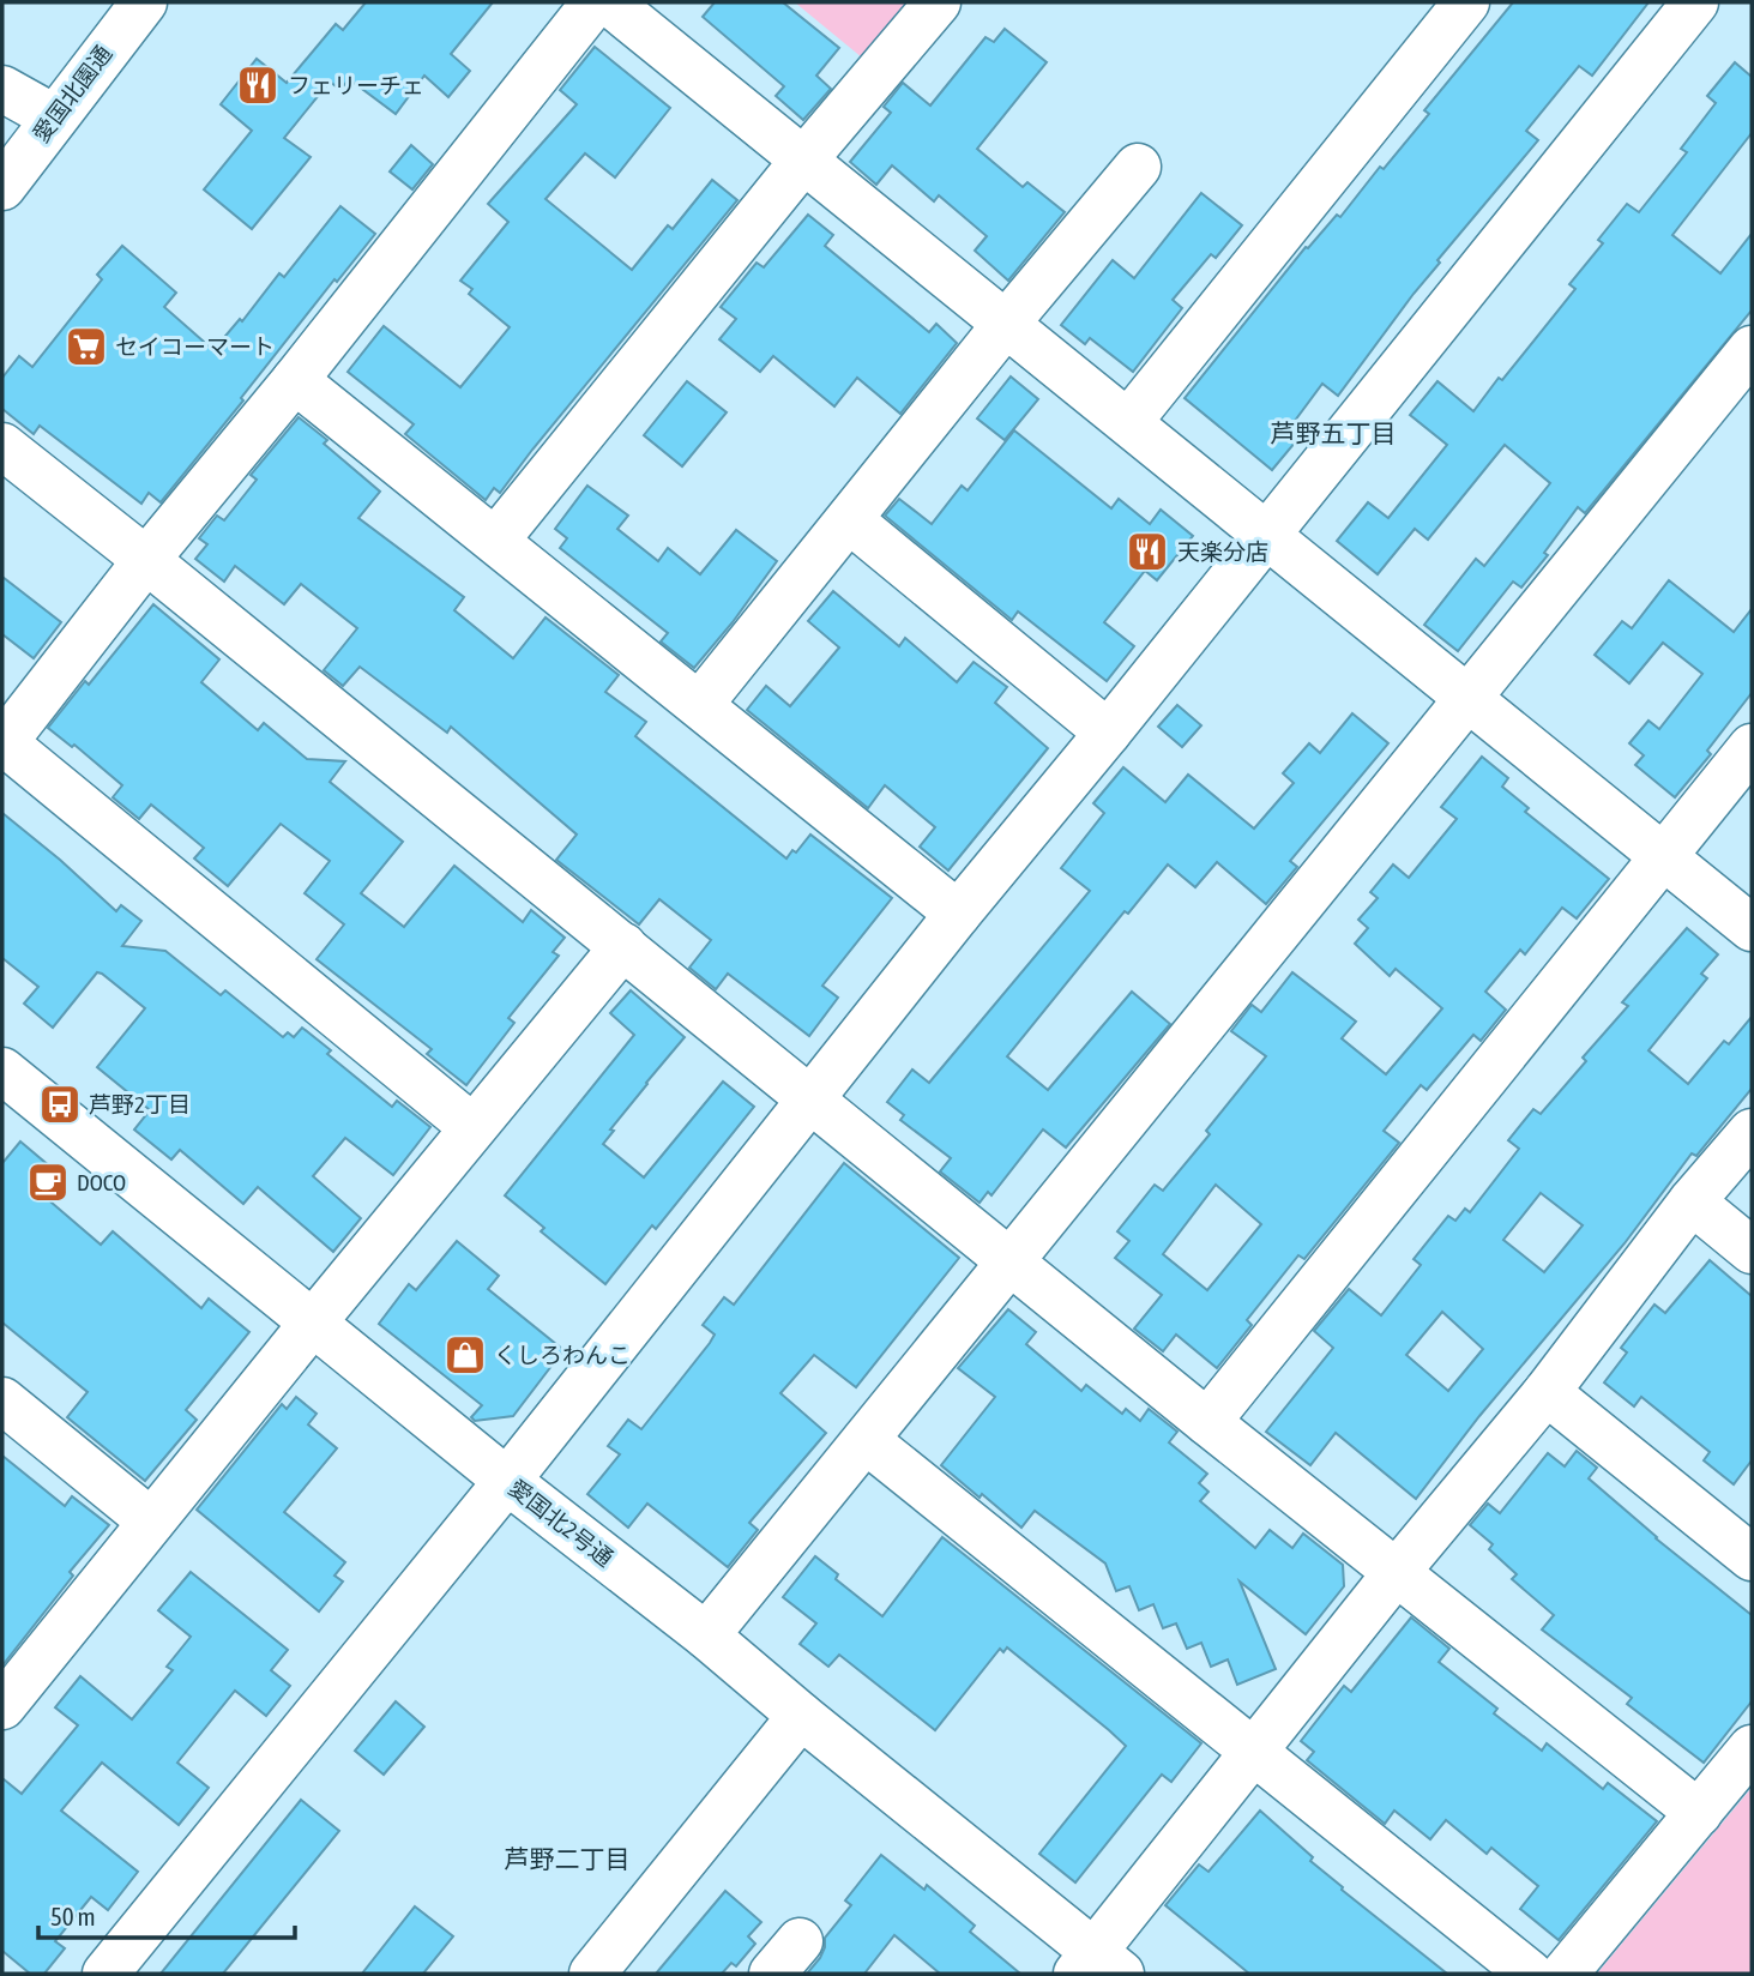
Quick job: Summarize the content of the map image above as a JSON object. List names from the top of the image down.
{
  "streets": {
    "street": ["愛国北園通", "愛国北2号通"]
  },
  "districts": ["芦野五丁目", "芦野二丁目"],
  "places": {
    "restaurant": ["フェリーチェ", "天楽分店"],
    "supermarket": ["セイコーマート"],
    "bus stop": ["芦野2丁目"],
    "cafe": ["DOCO"],
    "shop": ["くしろわんこ"]
  },
  "scale_bar": "50 m"
}
